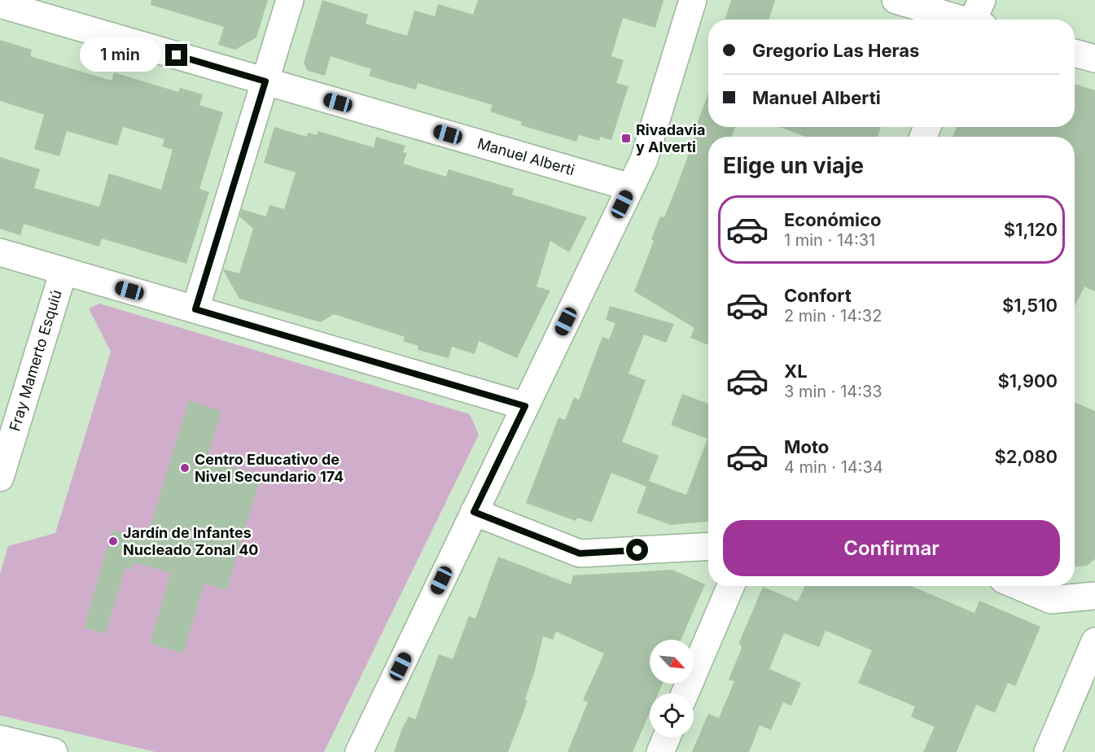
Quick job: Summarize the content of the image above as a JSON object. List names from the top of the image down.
{
  "streets": {
    "street": ["Manuel Alberti", "Fray Mamerto Esquiú"]
  },
  "places": {
    "transit": ["Rivadavia y Alverti"],
    "other": ["Centro Educativo de Nivel Secundario 174", "Jardín de Infantes Nucleado Zonal 40"]
  },
  "north": "bottom right",
  "page": {
    "banner": ["Gregorio Las Heras", "Manuel Alberti"],
    "bubble": "1 min",
    "heading": "Elige un viaje",
    "list": [
      {
        "name": "Económico",
        "note": "1 min · 14:31",
        "value": "$1,120"
      },
      {
        "name": "Confort",
        "note": "2 min · 14:32",
        "value": "$1,510"
      },
      {
        "name": "XL",
        "note": "3 min · 14:33",
        "value": "$1,900"
      },
      {
        "name": "Moto",
        "note": "4 min · 14:34",
        "value": "$2,080"
      }
    ],
    "buttons": "Confirmar"
  }
}
